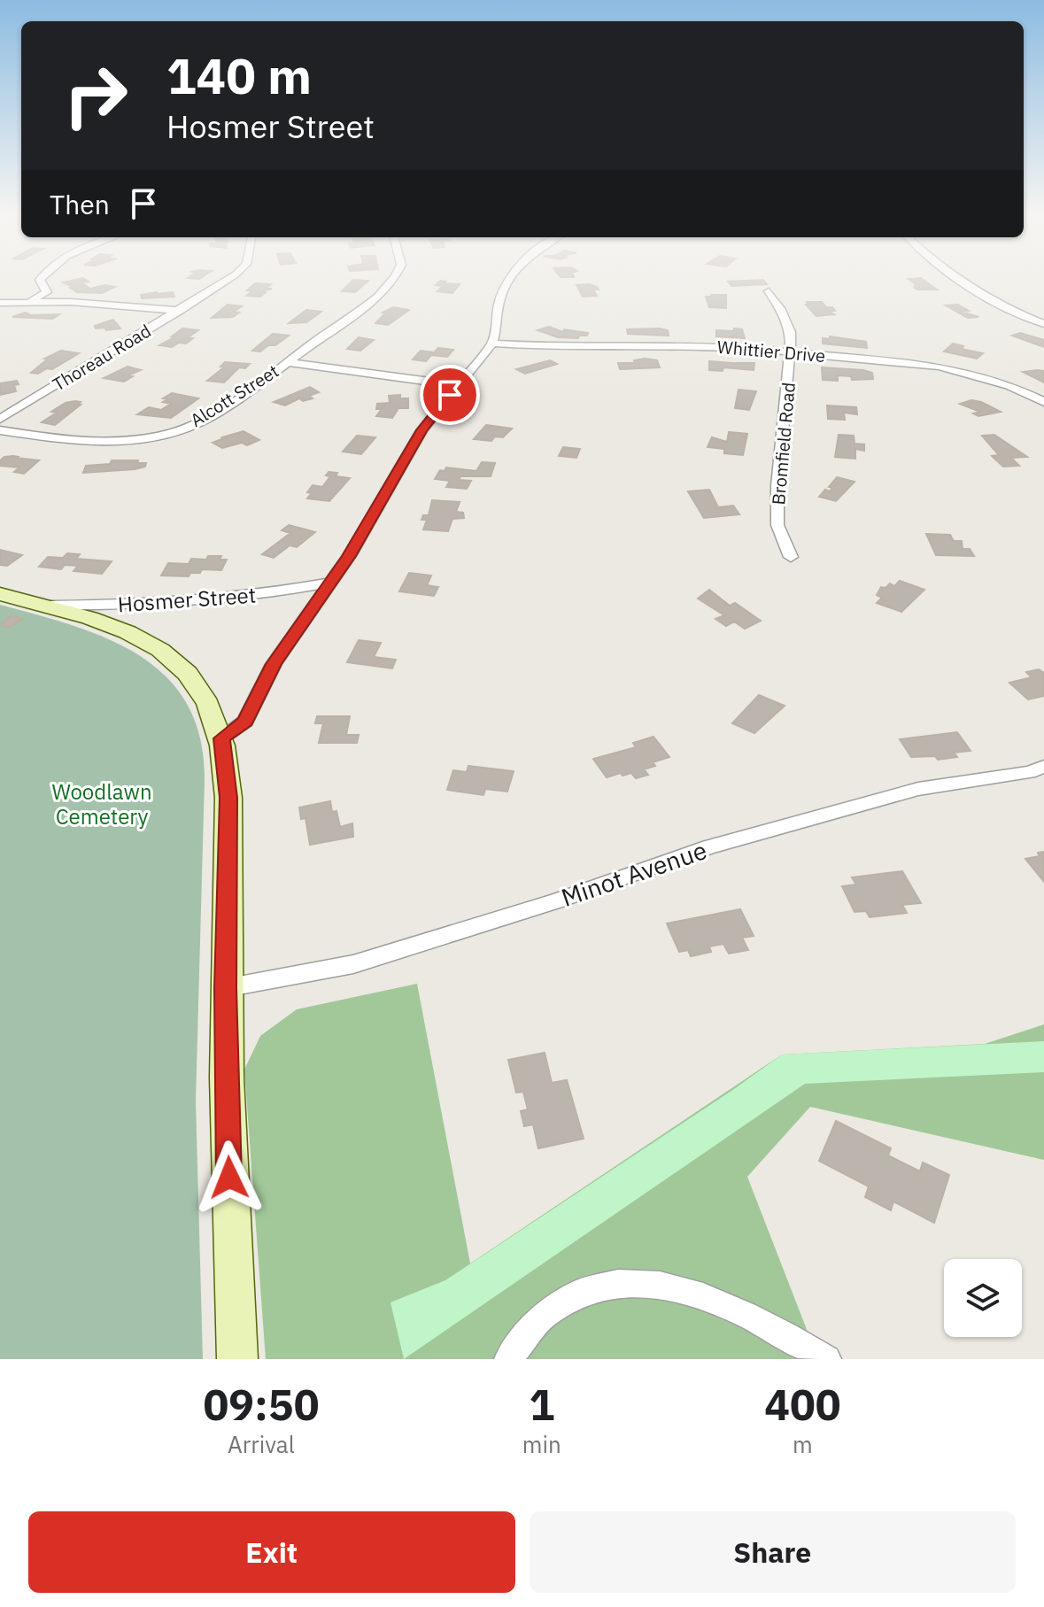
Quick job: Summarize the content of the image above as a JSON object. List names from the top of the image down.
{
  "streets": {
    "street": [
      "Whittier Drive",
      "Thoreau Road",
      "Alcott Street",
      "Bromfield Road",
      "Hosmer Street",
      "Minot Avenue"
    ]
  },
  "crossings": [
    ["Whittier Drive", "Bromfield Road"]
  ],
  "parks": ["Woodlawn Cemetery"],
  "page": {
    "turn": ["140 m", "Hosmer Street"],
    "then": "Then",
    "eta": [
      "09:50",
      "Arrival",
      "1",
      "min",
      "400",
      "m"
    ],
    "buttons": ["Exit", "Share"]
  }
}
